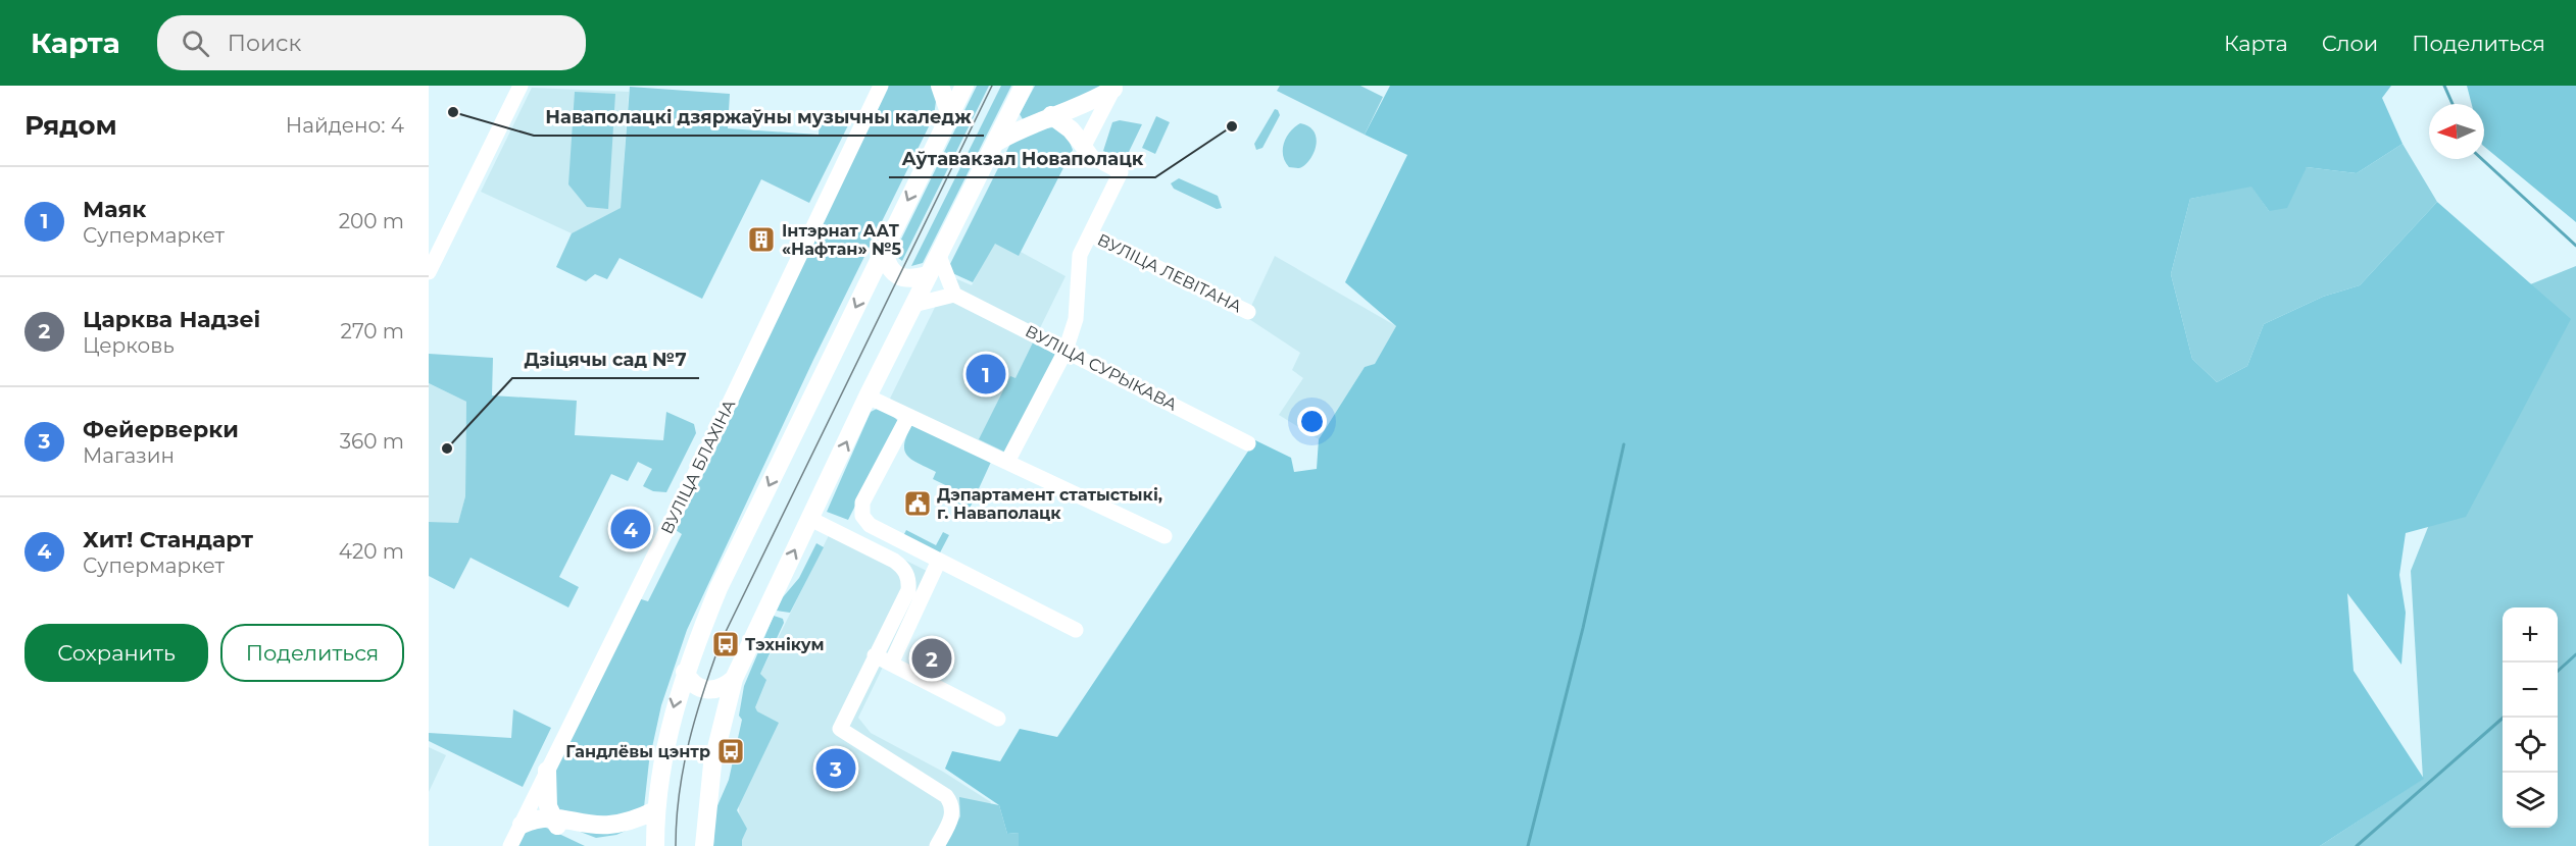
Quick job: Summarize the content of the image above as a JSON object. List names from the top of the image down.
{
  "streets": {
    "street": ["ВУЛІЦА ЛЕВІТАНА", "ВУЛІЦА СУРЫКАВА", "ВУЛІЦА БЛАХІНА"]
  },
  "places": {
    "other": ["Наваполацкі дзяржаўны музычны каледж", "Аўтавакзал Новаполацк", "Дзіцячы сад №7"],
    "building": ["Інтэрнат ААТ «Нафтан» №5"],
    "public building": ["Дэпартамент статыстыкі, г. Наваполацк"],
    "bus stop": ["Тэхнікум", "Гандлёвы цэнтр"]
  },
  "north": "left",
  "page": {
    "header": "Карта",
    "search": "Поиск",
    "nav": ["Карта", "Слои", "Поделиться"],
    "heading": ["Рядом", "Найдено: 4"],
    "list": [
      {
        "mark": "1",
        "name": "Маяк",
        "note": "Супермаркет",
        "value": "200 m"
      },
      {
        "mark": "2",
        "name": "Царква Надзеі",
        "note": "Церковь",
        "value": "270 m"
      },
      {
        "mark": "3",
        "name": "Фейерверки",
        "note": "Магазин",
        "value": "360 m"
      },
      {
        "mark": "4",
        "name": "Хит! Стандарт",
        "note": "Супермаркет",
        "value": "420 m"
      }
    ],
    "pins": [
      "1",
      "4",
      "2",
      "3"
    ],
    "buttons": ["Сохранить", "Поделиться"],
    "map_buttons": ["+", "−"]
  }
}
